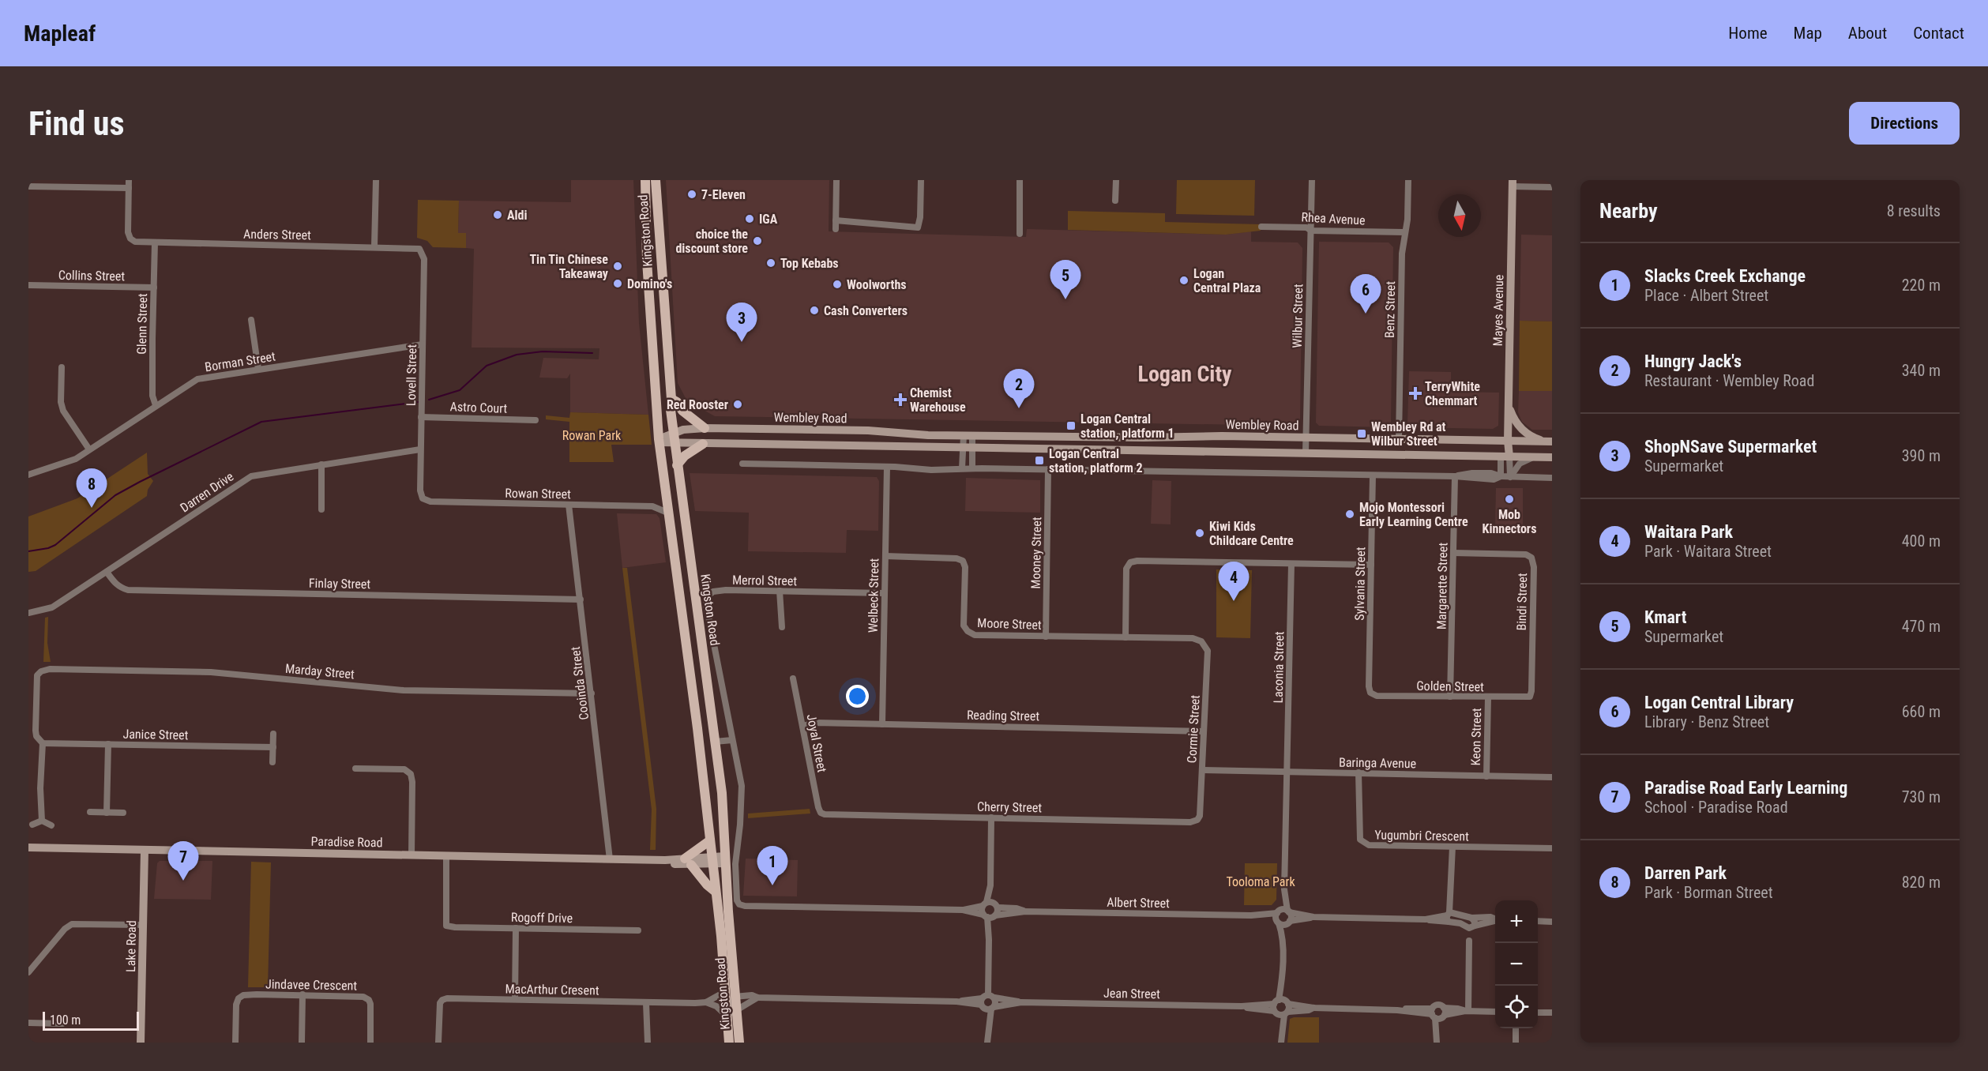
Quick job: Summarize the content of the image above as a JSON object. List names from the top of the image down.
{
  "streets": {
    "main road": [
      "Kingston Road",
      "Mayes Avenue",
      "Wembley Road",
      "Paradise Road",
      "Lake Road"
    ],
    "street": [
      "Rhea Avenue",
      "Anders Street",
      "Collins Street",
      "Benz Street",
      "Wilbur Street",
      "Glenn Street",
      "Borman Street",
      "Lovell Street",
      "Astro Court",
      "Darren Drive",
      "Rowan Street",
      "Mooney Street",
      "Merrol Street",
      "Finlay Street",
      "Sylvania Street",
      "Margarette Street",
      "Welbeck Street",
      "Bindi Street",
      "Moore Street",
      "Laconia Street",
      "Marday Street",
      "Cooinda Street",
      "Golden Street",
      "Reading Street",
      "Cormie Street",
      "Janice Street",
      "Keon Street",
      "Joyal Street",
      "Baringa Avenue",
      "Cherry Street",
      "Yugumbri Crescent",
      "Albert Street",
      "Rogoff Drive",
      "Jindavee Crescent",
      "MacArthur Cresent",
      "Jean Street"
    ]
  },
  "crossings": [
    ["Rhea Avenue", "Benz Street"],
    ["Rhea Avenue", "Wilbur Street"],
    ["Kingston Road", "Wembley Road"],
    ["Kingston Road", "Rowan Street"],
    ["Kingston Road", "Paradise Road"],
    ["Kingston Road", "MacArthur Cresent"],
    ["Kingston Road", "Jean Street"],
    ["Anders Street", "Glenn Street"],
    ["Anders Street", "Lovell Street"],
    ["Collins Street", "Glenn Street"],
    ["Benz Street", "Wembley Road"],
    ["Mayes Avenue", "Wembley Road"],
    ["Wilbur Street", "Wembley Road"],
    ["Glenn Street", "Borman Street"],
    ["Borman Street", "Lovell Street"],
    ["Lovell Street", "Astro Court"],
    ["Lovell Street", "Darren Drive"],
    ["Lovell Street", "Rowan Street"],
    ["Darren Drive", "Finlay Street"],
    ["Rowan Street", "Cooinda Street"],
    ["Mooney Street", "Moore Street"],
    ["Merrol Street", "Welbeck Street"],
    ["Merrol Street", "Albert Street"],
    ["Finlay Street", "Cooinda Street"],
    ["Sylvania Street", "Golden Street"],
    ["Margarette Street", "Bindi Street"],
    ["Margarette Street", "Golden Street"],
    ["Welbeck Street", "Moore Street"],
    ["Welbeck Street", "Reading Street"],
    ["Bindi Street", "Golden Street"],
    ["Moore Street", "Cormie Street"],
    ["Laconia Street", "Baringa Avenue"],
    ["Marday Street", "Cooinda Street"],
    ["Marday Street", "Janice Street"],
    ["Cooinda Street", "Paradise Road"],
    ["Golden Street", "Keon Street"],
    ["Reading Street", "Cormie Street"],
    ["Reading Street", "Joyal Street"],
    ["Cormie Street", "Baringa Avenue"],
    ["Cormie Street", "Cherry Street"],
    ["Keon Street", "Baringa Avenue"],
    ["Joyal Street", "Cherry Street"],
    ["Baringa Avenue", "Yugumbri Crescent"],
    ["Paradise Road", "Rogoff Drive"],
    ["Paradise Road", "Lake Road"]
  ],
  "districts": ["Logan City"],
  "parks": ["Rowan Park", "Tooloma Park"],
  "places": {
    "other": [
      "7-Eleven",
      "Aldi",
      "IGA",
      "choice the discount store",
      "Top Kebabs",
      "Tin Tin Chinese Takeaway",
      "Logan Central Plaza",
      "Domino's",
      "Woolworths",
      "Cash Converters",
      "Red Rooster",
      "Mob Kinnectors",
      "Mojo Montessori Early Learning Centre",
      "Kiwi Kids Childcare Centre"
    ],
    "health": ["TerryWhite Chemmart", "Chemist Warehouse"],
    "transit": ["Logan Central station, platform 1", "Wembley Rd at Wilbur Street", "Logan Central station, platform 2"]
  },
  "scale_bar": "100 m",
  "north": "bottom",
  "page": {
    "header": "Mapleaf",
    "nav": [
      "Home",
      "Map",
      "About",
      "Contact"
    ],
    "buttons": "Directions",
    "title": "Find us",
    "heading": ["Nearby", "8 results"],
    "list": [
      {
        "mark": "1",
        "name": "Slacks Creek Exchange",
        "note": "Place · Albert Street",
        "value": "220 m"
      },
      {
        "mark": "2",
        "name": "Hungry Jack's",
        "note": "Restaurant · Wembley Road",
        "value": "340 m"
      },
      {
        "mark": "3",
        "name": "ShopNSave Supermarket",
        "note": "Supermarket",
        "value": "390 m"
      },
      {
        "mark": "4",
        "name": "Waitara Park",
        "note": "Park · Waitara Street",
        "value": "400 m"
      },
      {
        "mark": "5",
        "name": "Kmart",
        "note": "Supermarket",
        "value": "470 m"
      },
      {
        "mark": "6",
        "name": "Logan Central Library",
        "note": "Library · Benz Street",
        "value": "660 m"
      },
      {
        "mark": "7",
        "name": "Paradise Road Early Learning",
        "note": "School · Paradise Road",
        "value": "730 m"
      },
      {
        "mark": "8",
        "name": "Darren Park",
        "note": "Park · Borman Street",
        "value": "820 m"
      }
    ],
    "pins": [
      "5",
      "6",
      "3",
      "2",
      "8",
      "4",
      "7",
      "1"
    ],
    "map_buttons": ["+", "−"],
    "scale": "100 m"
  }
}
